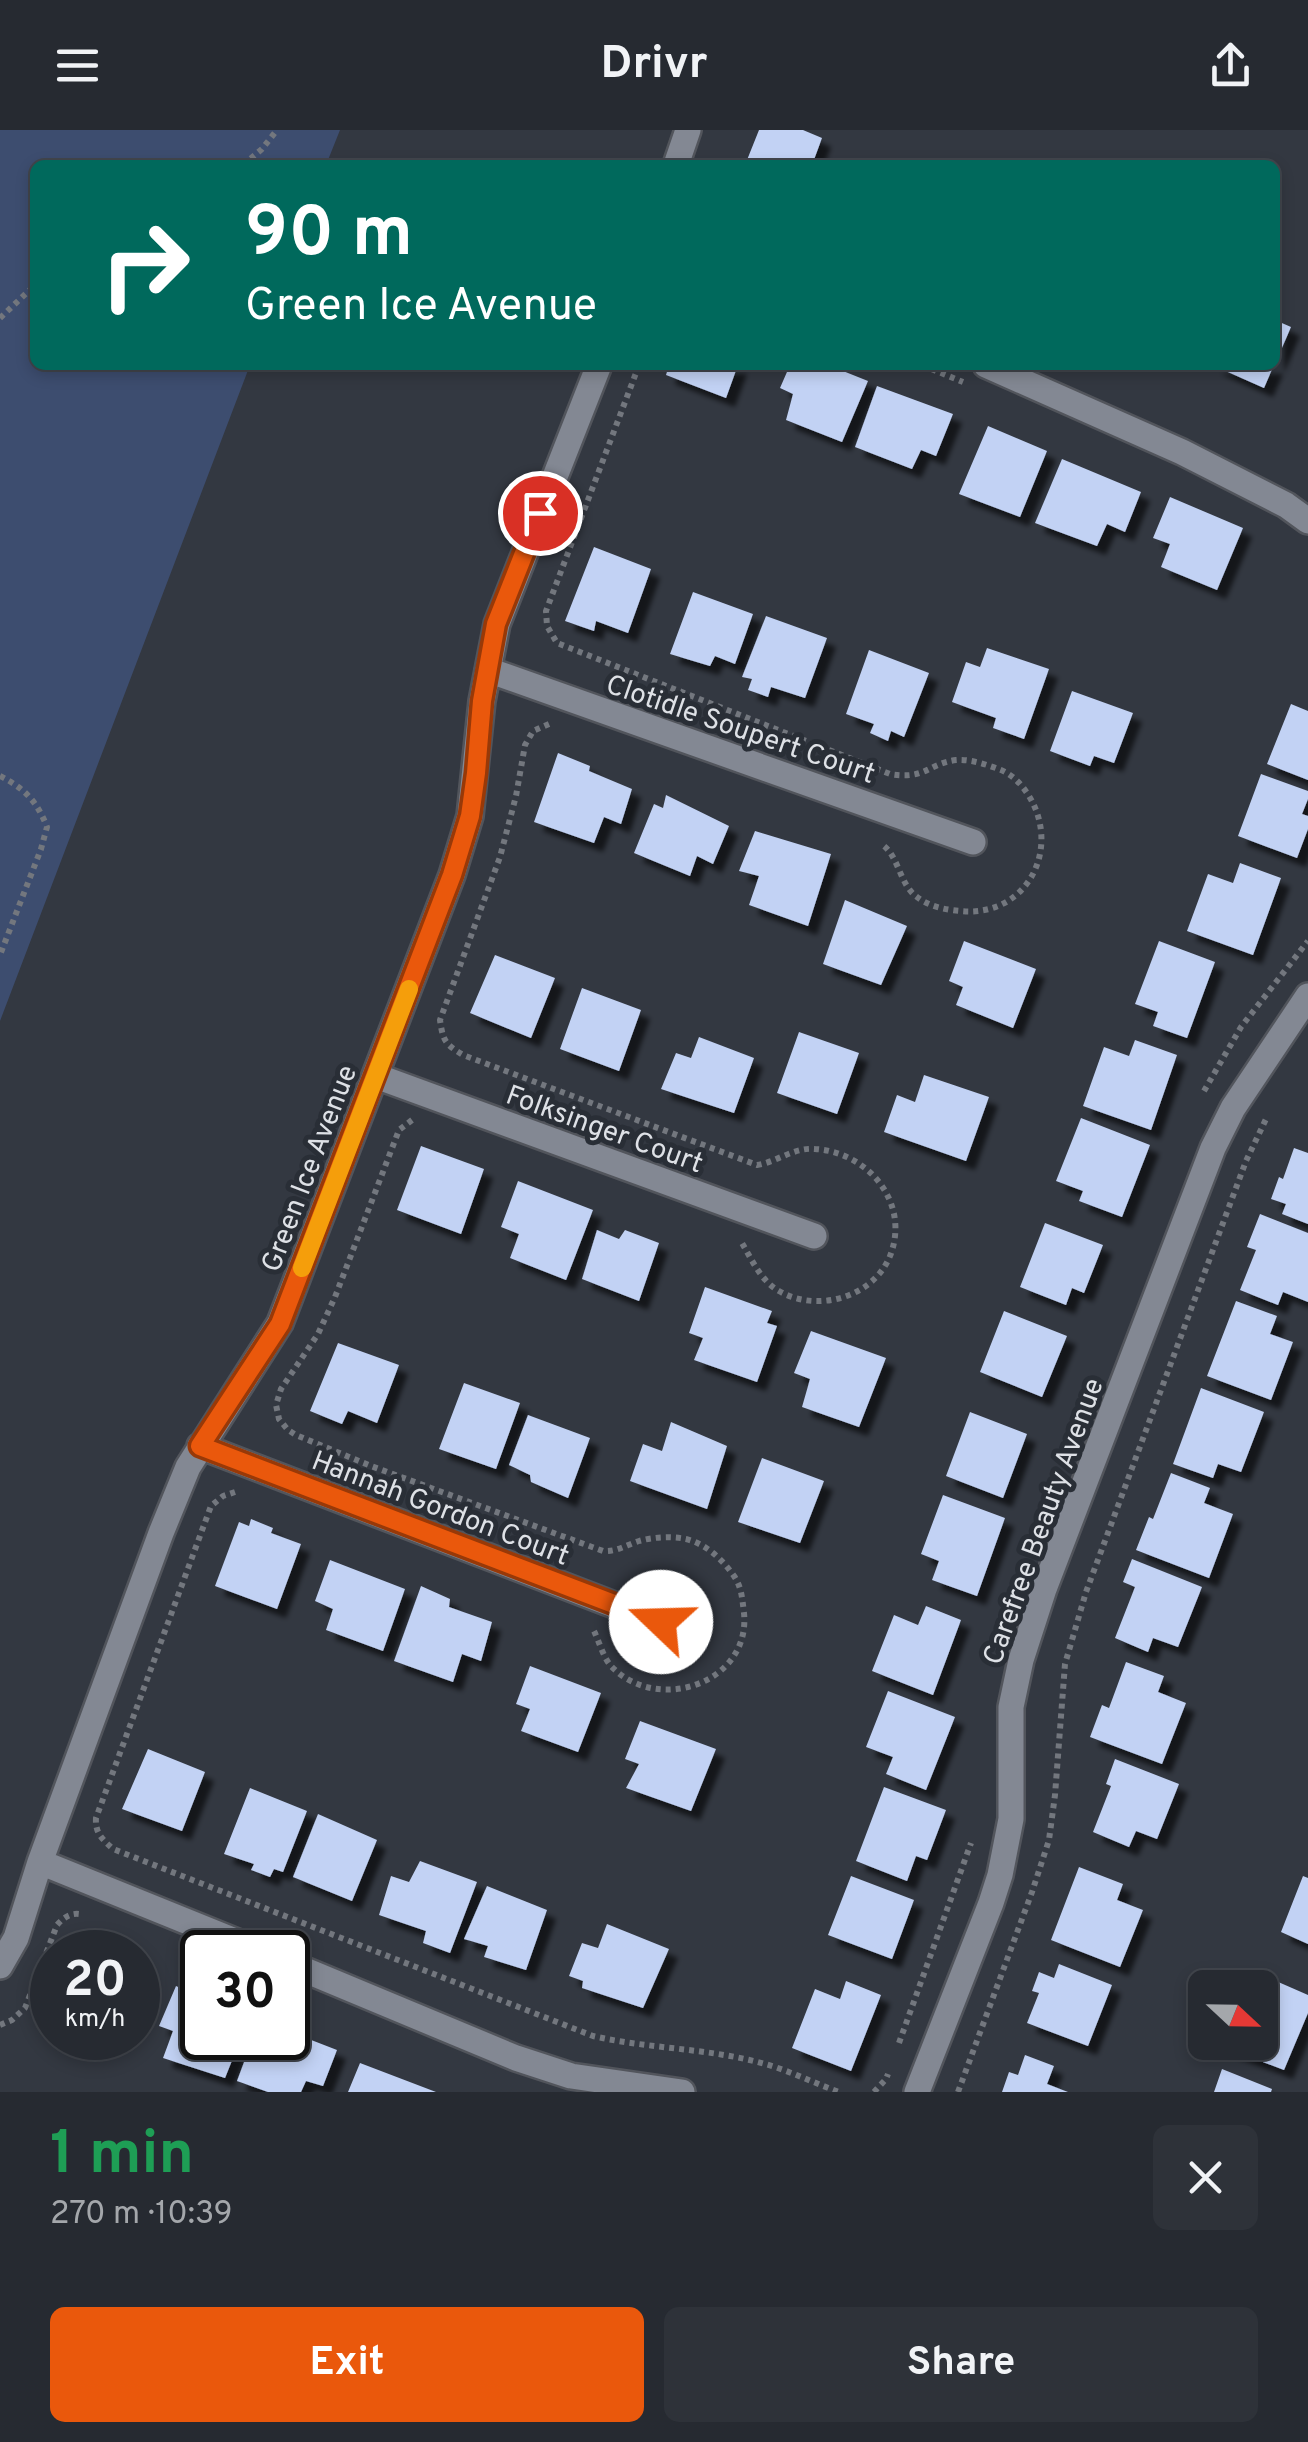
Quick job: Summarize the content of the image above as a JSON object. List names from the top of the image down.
{
  "streets": {
    "street": [
      "Clotidle Soupert Court",
      "Folksinger Court",
      "Green Ice Avenue",
      "Hannah Gordon Court",
      "Carefree Beauty Avenue"
    ]
  },
  "crossings": [
    ["Clotidle Soupert Court", "Green Ice Avenue"],
    ["Folksinger Court", "Green Ice Avenue"],
    ["Green Ice Avenue", "Hannah Gordon Court"]
  ],
  "north": "right",
  "page": {
    "header": "Drivr",
    "turn": ["90 m", "Green Ice Avenue"],
    "speed": "20 km/h",
    "limit": "30",
    "heading": ["1 min", "270 m · 10:39"],
    "buttons": ["Exit", "Share"]
  }
}
